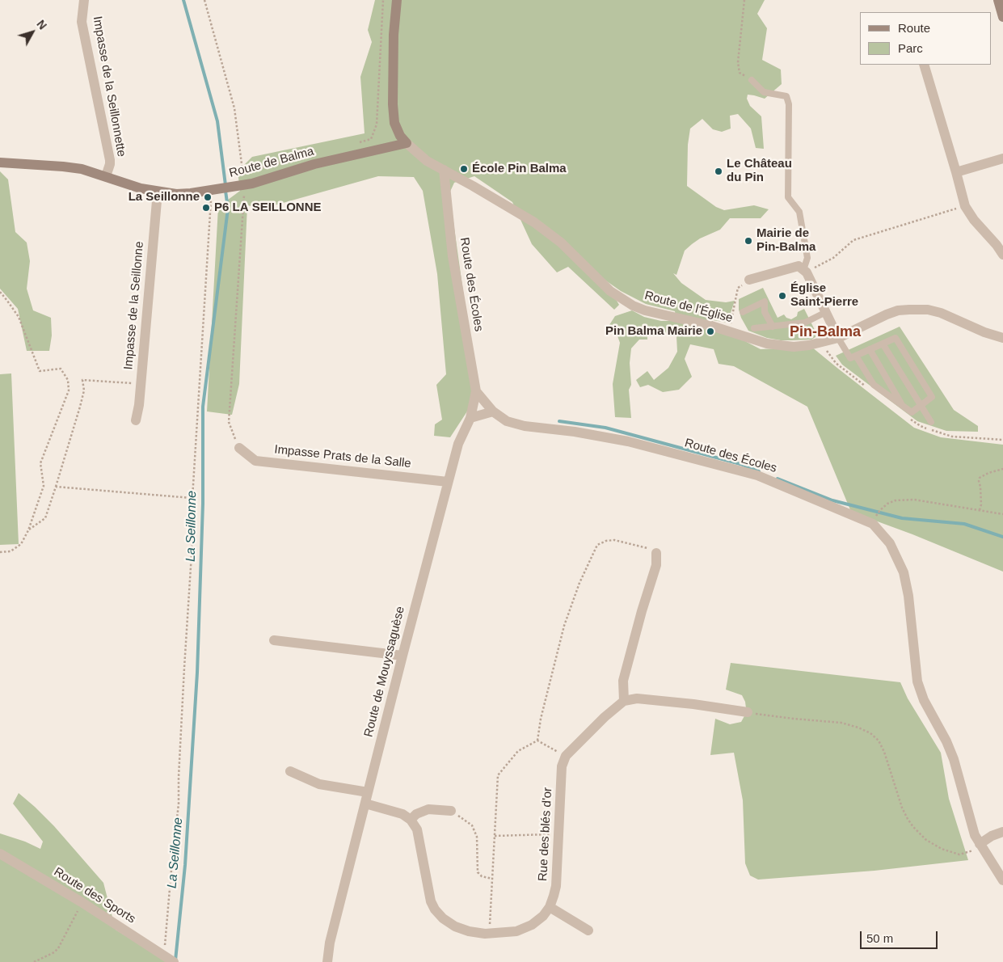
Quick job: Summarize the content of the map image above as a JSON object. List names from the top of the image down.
{
  "streets": {
    "street": [
      "Impasse de la Seillonnette",
      "Route de Balma",
      "Route des Écoles",
      "Impasse de la Seillonne",
      "Route de l'Église",
      "Impasse Prats de la Salle",
      "Route de Mouyssaguèse",
      "Rue des blés d'or",
      "Route des Sports"
    ]
  },
  "crossings": [
    ["Impasse de la Seillonnette", "Route de Balma"],
    ["Route de Balma", "Impasse de la Seillonne"],
    ["Route de Balma", "Route de l'Église"],
    ["Route des Écoles", "Route de l'Église"],
    ["Route des Écoles", "Route de Mouyssaguèse"],
    ["Impasse Prats de la Salle", "Route de Mouyssaguèse"]
  ],
  "districts": ["Pin-Balma"],
  "water": ["La Seillonne"],
  "places": [
    "École Pin Balma",
    "Le Château du Pin",
    "La Seillonne",
    "P6 LA SEILLONNE",
    "Mairie de Pin-Balma",
    "Église Saint-Pierre",
    "Pin Balma Mairie"
  ],
  "legend": ["Route", "Parc"],
  "scale_bar": "50 m",
  "north": "top right"
}
